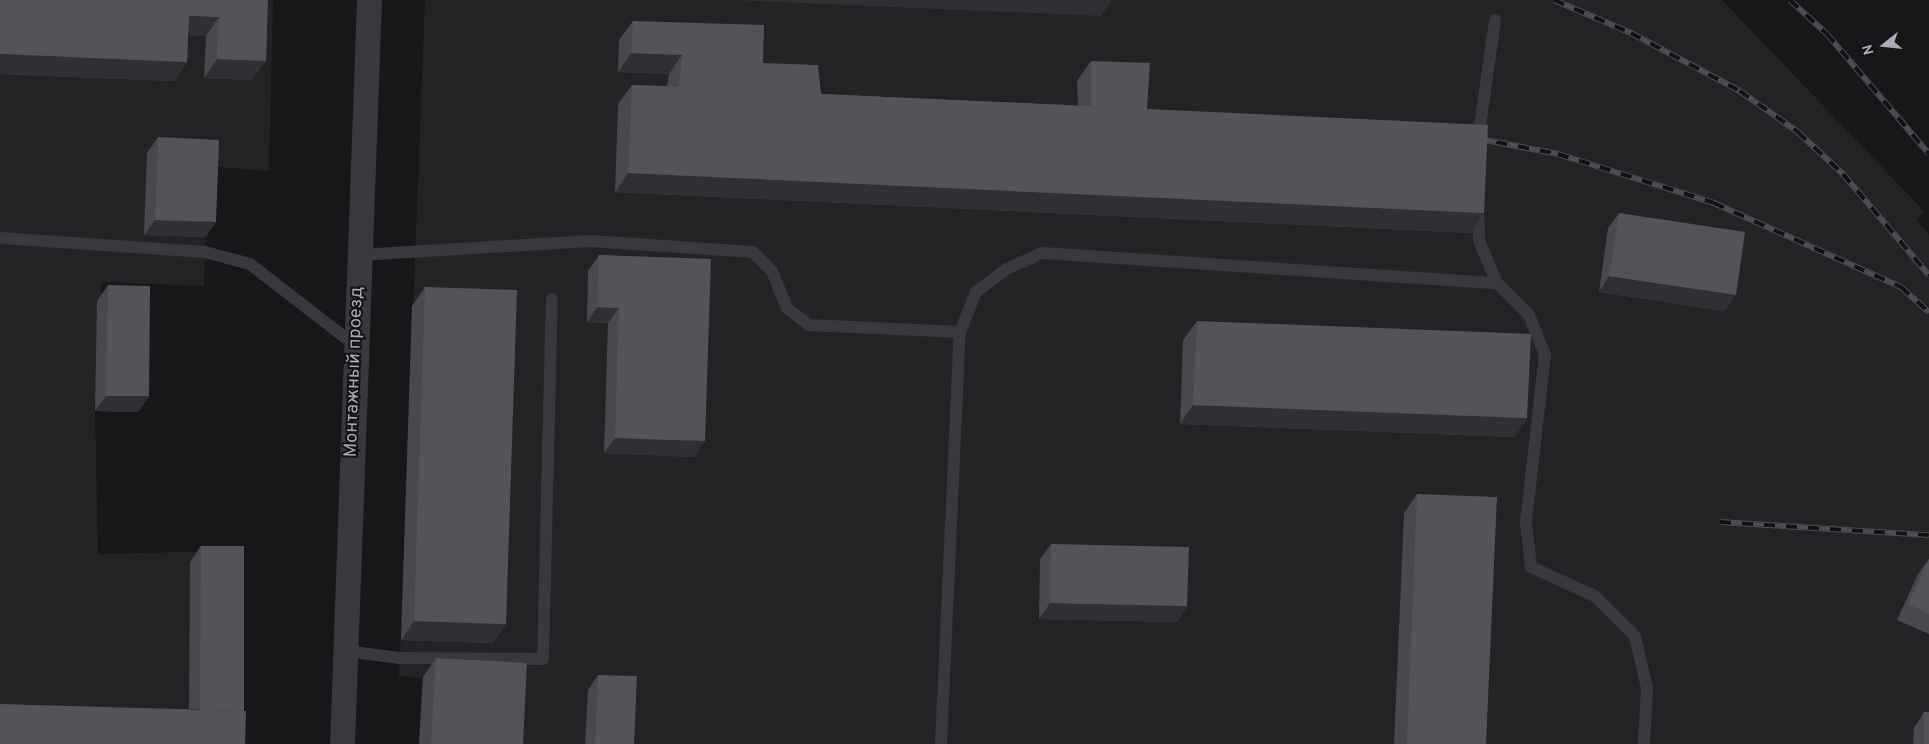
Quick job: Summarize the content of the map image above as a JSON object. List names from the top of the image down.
{
  "streets": {
    "street": ["Монтажный проезд"]
  },
  "north": "left"
}
